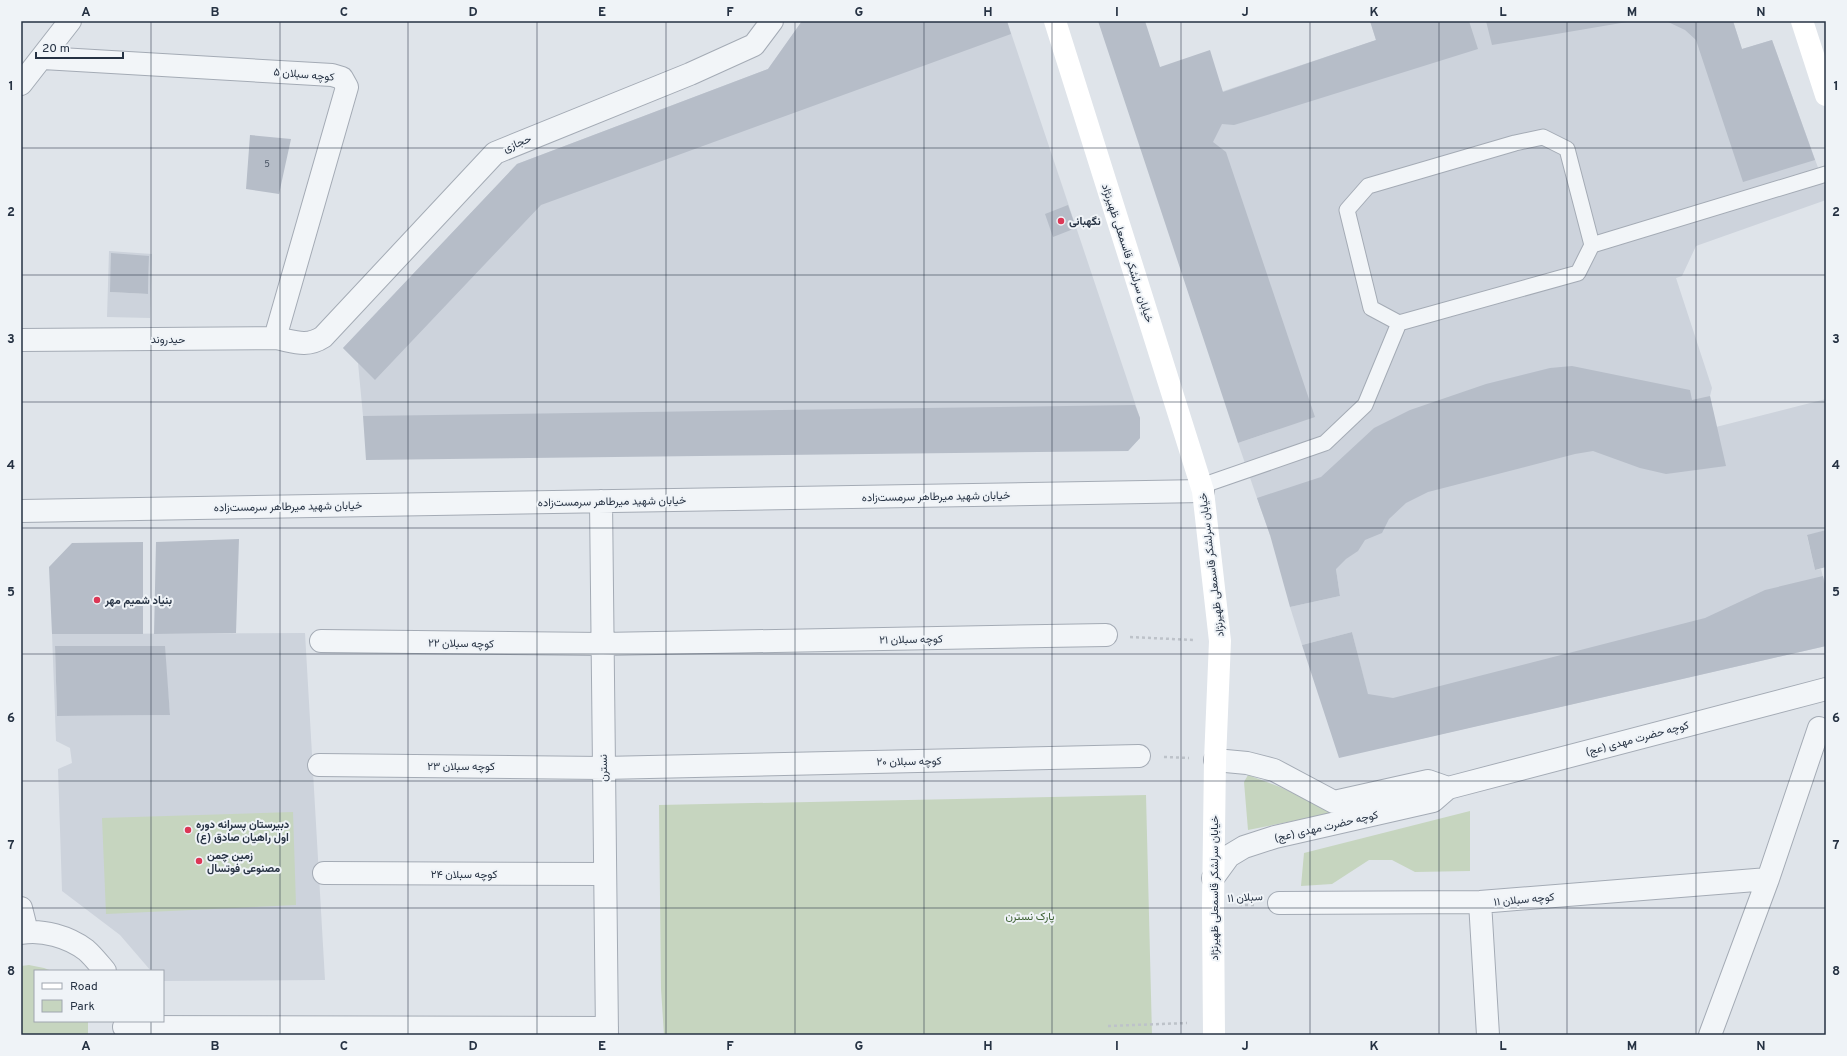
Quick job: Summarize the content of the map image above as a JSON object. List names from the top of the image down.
{
  "streets": {
    "street": [
      "کوچه سبلان ۵",
      "حجازی",
      "خیابان سرلشکر قاسمعلی ظهیرنژاد",
      "حیدروند",
      "خیابان شهید میرطاهر سرمست‌زاده",
      "کوچه سبلان ۲۱",
      "کوچه سبلان ۲۲",
      "کوچه حضرت مهدی (عج)",
      "کوچه سبلان ۲۰",
      "کوچه سبلان ۲۳",
      "نسترن",
      "کوچه سبلان ۲۴",
      "کوچه سبلان ۱۱"
    ],
    "path": ["سبلان ۱۱"]
  },
  "crossings": [
    ["کوچه سبلان ۵", "حیدروند"],
    ["حجازی", "حیدروند"],
    ["خیابان سرلشکر قاسمعلی ظهیرنژاد", "خیابان شهید میرطاهر سرمست‌زاده"],
    ["خیابان سرلشکر قاسمعلی ظهیرنژاد", "کوچه حضرت مهدی (عج)"],
    ["خیابان سرلشکر قاسمعلی ظهیرنژاد", "سبلان ۱۱"],
    ["خیابان شهید میرطاهر سرمست‌زاده", "نسترن"],
    ["کوچه سبلان ۲۱", "کوچه سبلان ۲۲"],
    ["کوچه سبلان ۲۱", "نسترن"],
    ["کوچه سبلان ۲۲", "نسترن"],
    ["کوچه سبلان ۲۰", "کوچه سبلان ۲۳"],
    ["کوچه سبلان ۲۰", "نسترن"],
    ["کوچه سبلان ۲۳", "نسترن"],
    ["نسترن", "کوچه سبلان ۲۴"],
    ["سبلان ۱۱", "کوچه سبلان ۱۱"]
  ],
  "parks": ["پارک نسترن"],
  "places": [
    "نگهبانی",
    "بنیاد شمیم مهر",
    "دبیرستان پسرانه دوره اول راهیان صادق (ع)",
    "زمین چمن مصنوعی فوتسال"
  ],
  "house_numbers": ["5"],
  "legend": ["Road", "Park"],
  "scale_bar": "20 m",
  "grid": {
    "columns": [
      "A",
      "B",
      "C",
      "D",
      "E",
      "F",
      "G",
      "H",
      "I",
      "J",
      "K",
      "L",
      "M",
      "N"
    ],
    "rows": [
      "1",
      "2",
      "3",
      "4",
      "5",
      "6",
      "7",
      "8"
    ]
  }
}
